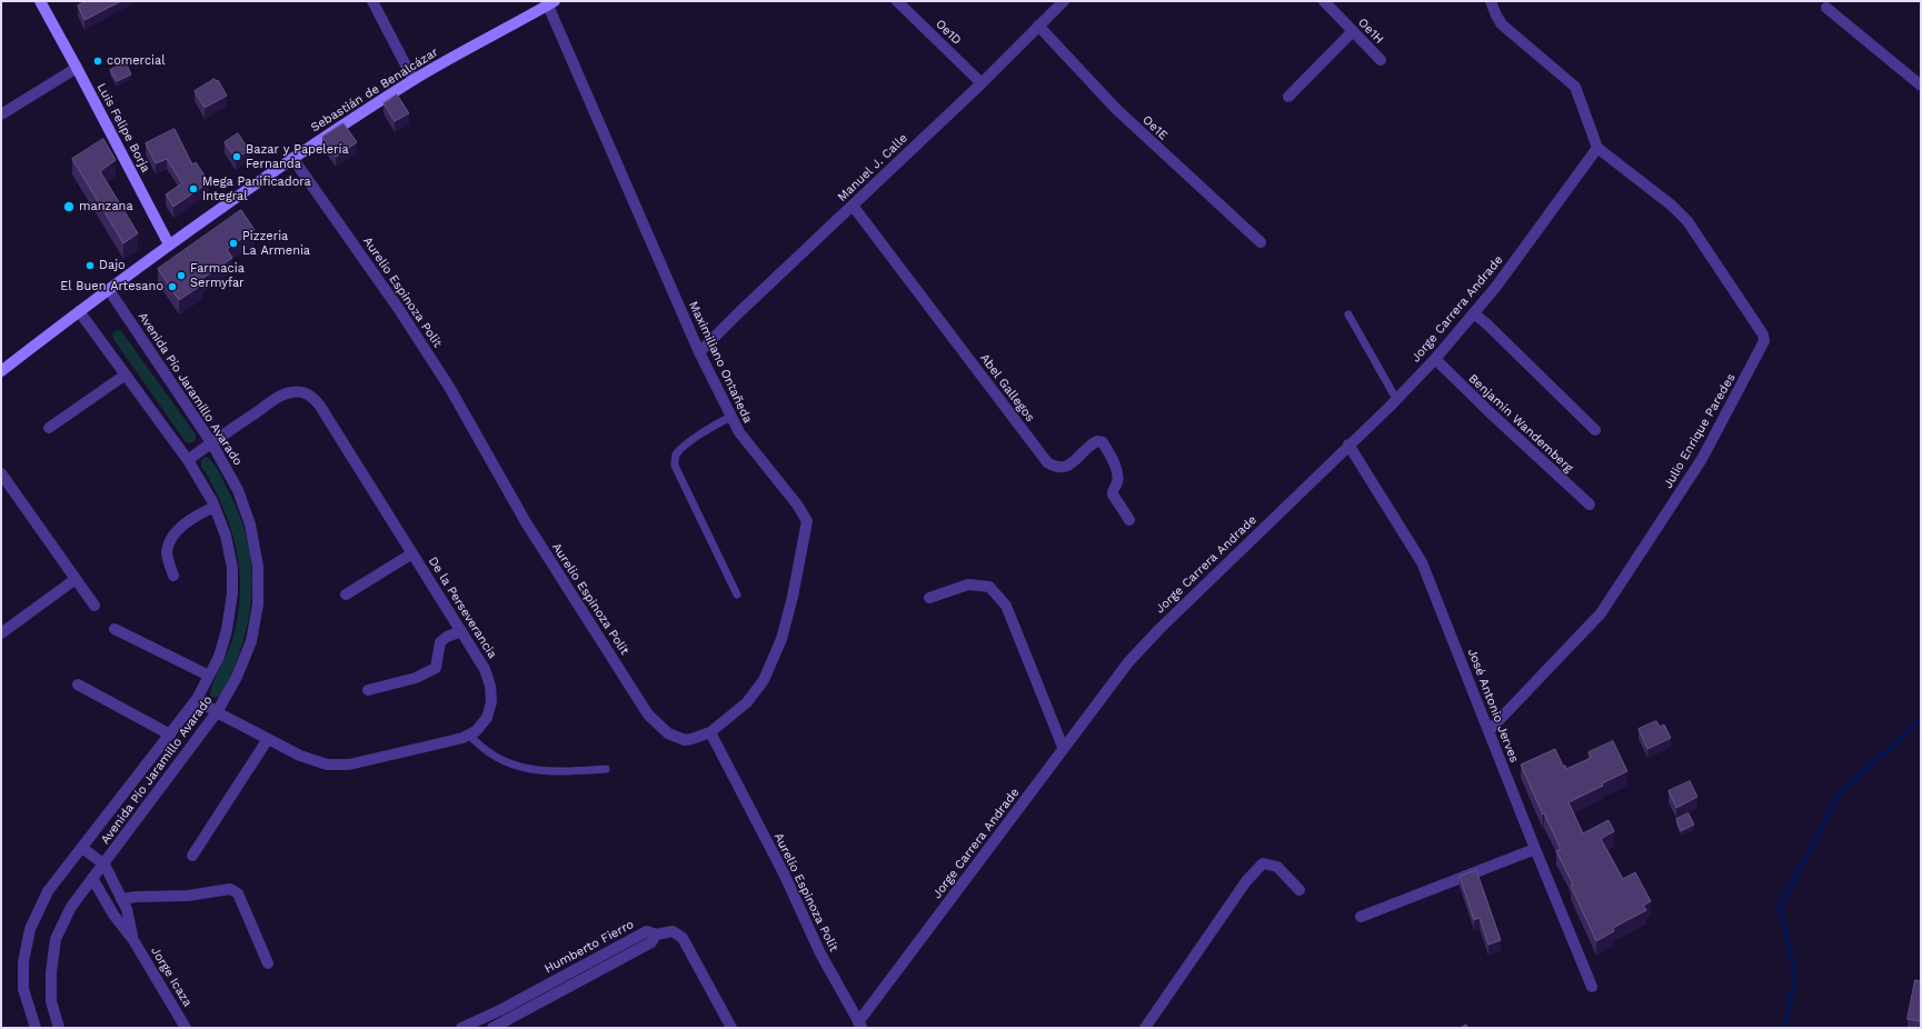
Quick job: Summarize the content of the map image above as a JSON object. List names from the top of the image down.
{
  "streets": {
    "main road": ["Sebastián de Benalcázar", "Luis Felipe Borja"],
    "street": [
      "Oe1H",
      "Oe1D",
      "Oe1E",
      "Manuel J. Calle",
      "Aurelio Espinoza Polit",
      "Jorge Carrera Andrade",
      "Maximiliano Ontañeda",
      "Abel Gallegos",
      "Avenida Pío Jaramillo Avarado",
      "Benjamin Wandemberg",
      "Julio Enrique Paredes",
      "De la Perseverancia",
      "José Antonio Jerves",
      "Humberto Fierro",
      "Jorge Icaza"
    ]
  },
  "crossings": [
    ["Oe1D", "Manuel J. Calle"],
    ["Sebastián de Benalcázar", "Luis Felipe Borja"],
    ["Sebastián de Benalcázar", "Aurelio Espinoza Polit"],
    ["Sebastián de Benalcázar", "Maximiliano Ontañeda"],
    ["Sebastián de Benalcázar", "Avenida Pío Jaramillo Avarado"],
    ["Oe1E", "Manuel J. Calle"],
    ["Manuel J. Calle", "Maximiliano Ontañeda"],
    ["Manuel J. Calle", "Abel Gallegos"],
    ["Aurelio Espinoza Polit", "Jorge Carrera Andrade"],
    ["Aurelio Espinoza Polit", "Maximiliano Ontañeda"],
    ["Jorge Carrera Andrade", "Benjamin Wandemberg"],
    ["Jorge Carrera Andrade", "Julio Enrique Paredes"],
    ["Jorge Carrera Andrade", "José Antonio Jerves"],
    ["Avenida Pío Jaramillo Avarado", "De la Perseverancia"],
    ["Avenida Pío Jaramillo Avarado", "Jorge Icaza"],
    ["Julio Enrique Paredes", "José Antonio Jerves"]
  ],
  "places": [
    "comercial",
    "Bazar y Papelería Fernanda",
    "Mega Panificadora Integral",
    "manzana",
    "Pizzeria La Armenia",
    "Dajo",
    "Farmacia Sermyfar",
    "El Buen Artesano"
  ]
}
